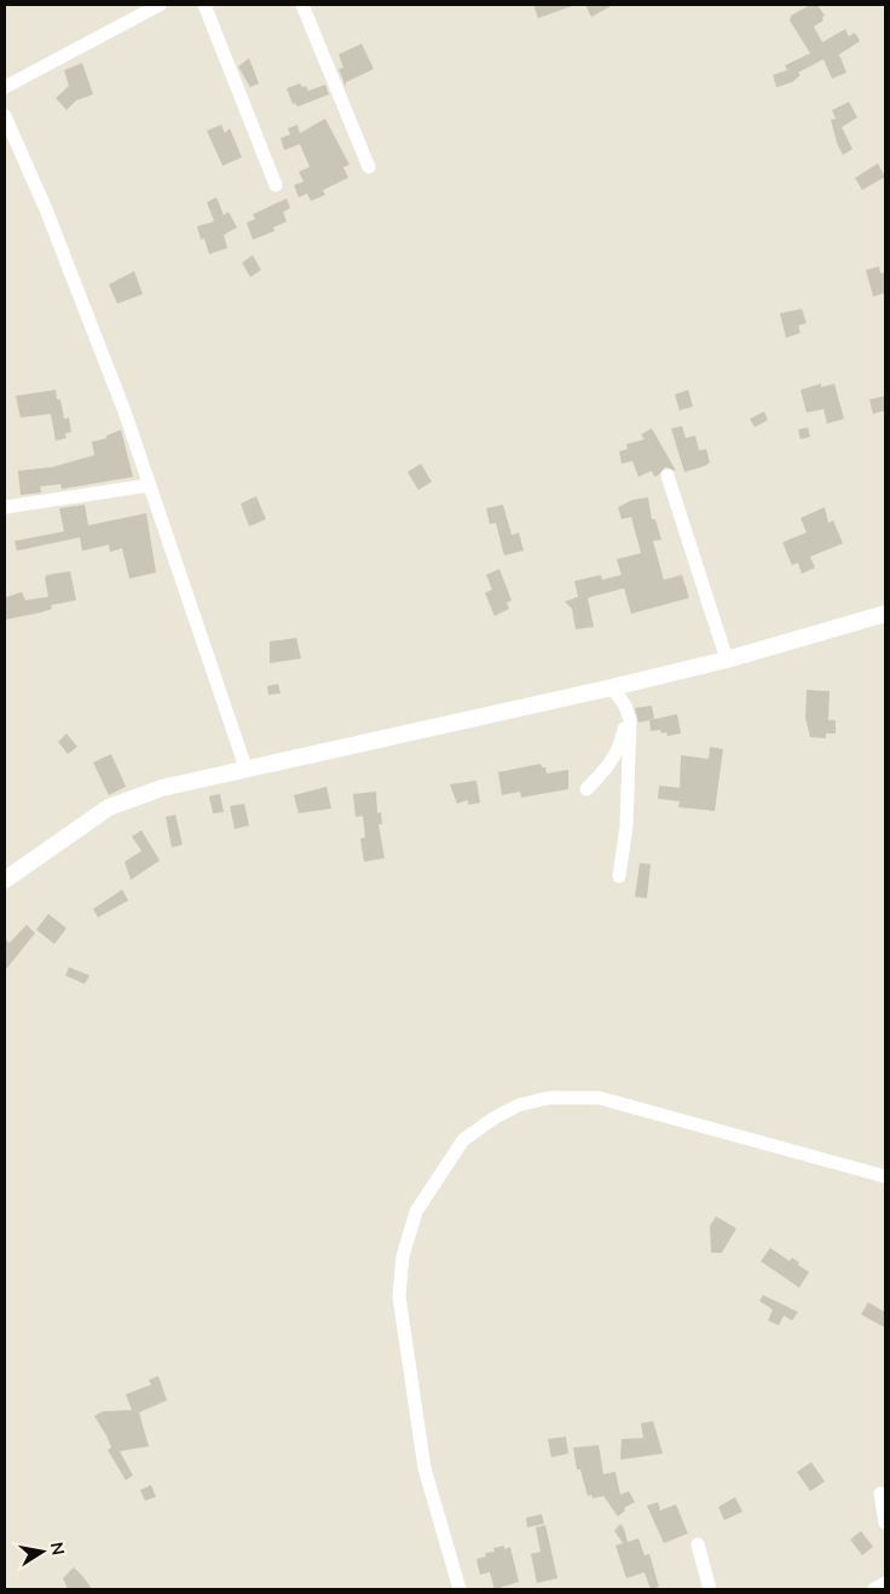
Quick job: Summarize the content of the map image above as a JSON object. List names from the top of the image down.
{
  "north": "right"
}
